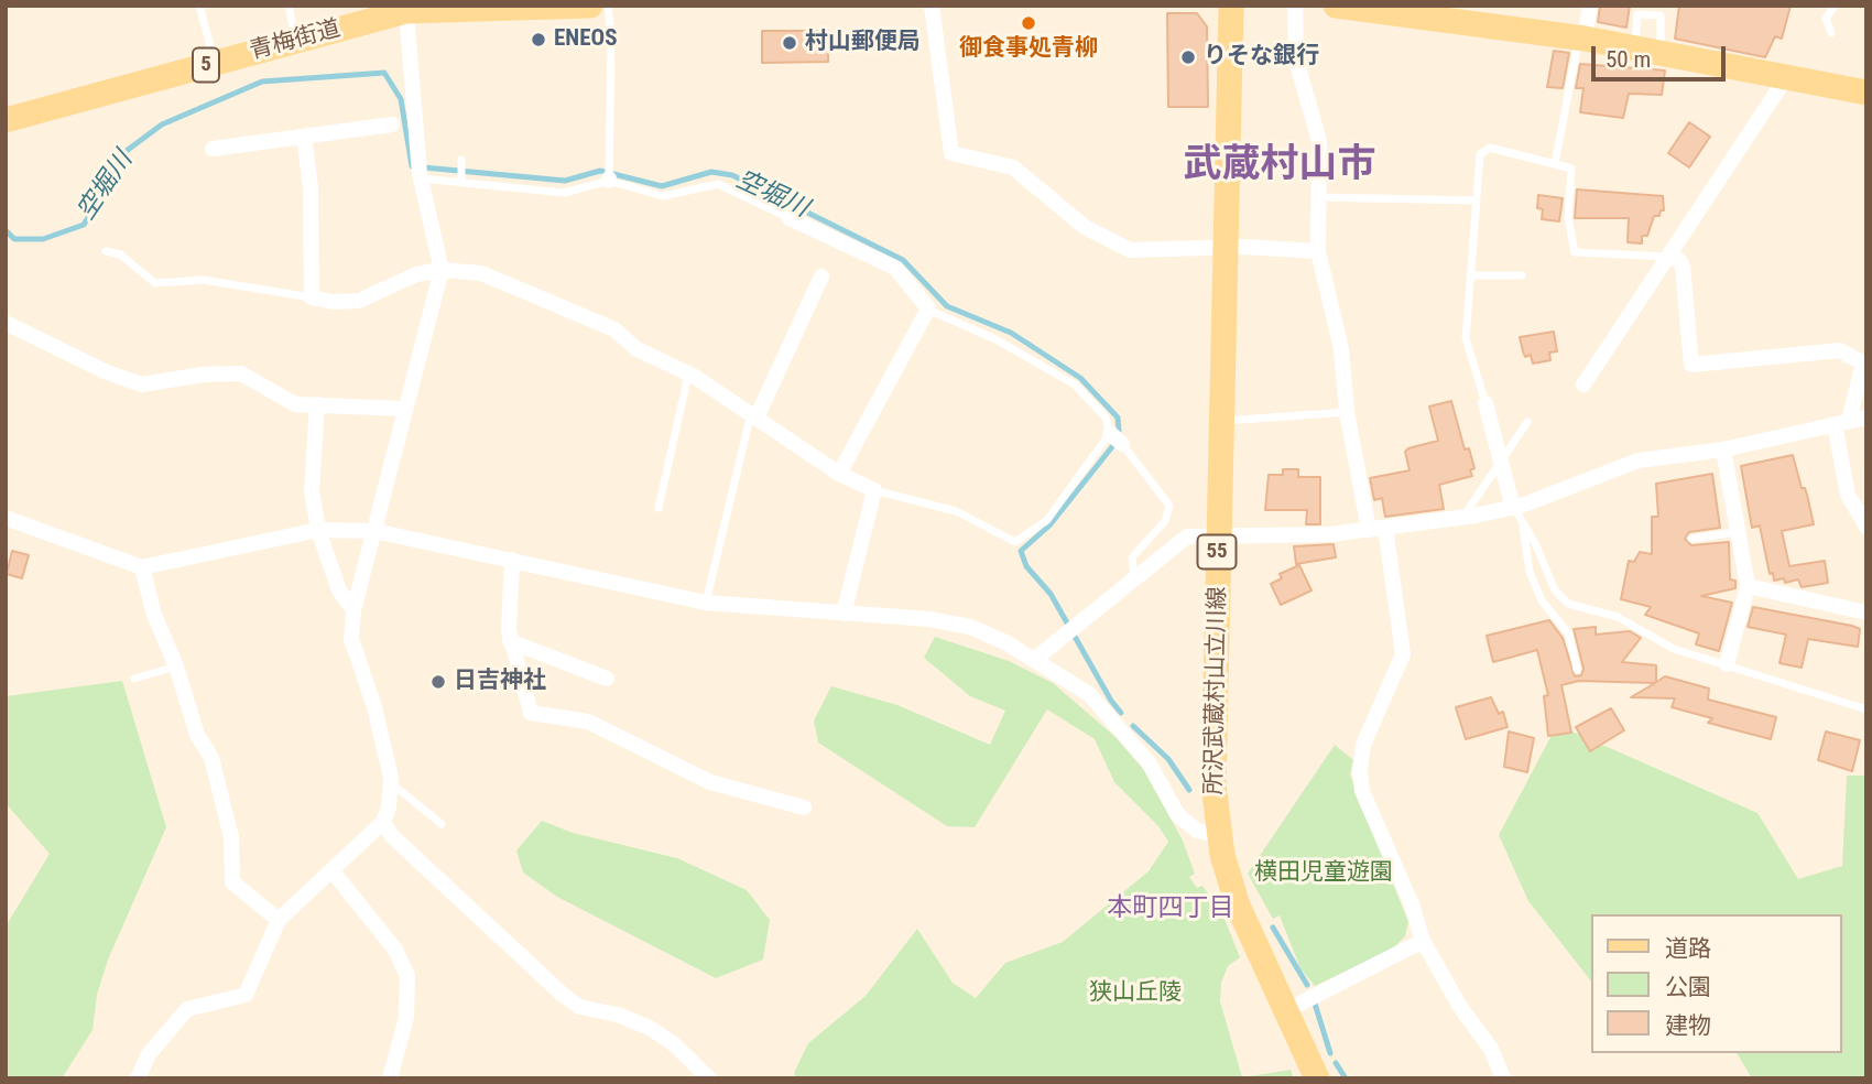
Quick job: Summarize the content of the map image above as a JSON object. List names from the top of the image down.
{
  "streets": {
    "main road": [
      "青梅街道",
      "5",
      "55",
      "所沢武蔵村山立川線"
    ]
  },
  "districts": ["武蔵村山市", "本町四丁目"],
  "water": ["空堀川"],
  "parks": ["横田児童遊園", "狭山丘陵"],
  "places": [
    "御食事処青柳",
    "ENEOS",
    "村山郵便局",
    "りそな銀行",
    "日吉神社"
  ],
  "legend": ["道路", "公園", "建物"],
  "scale_bar": "50 m"
}
